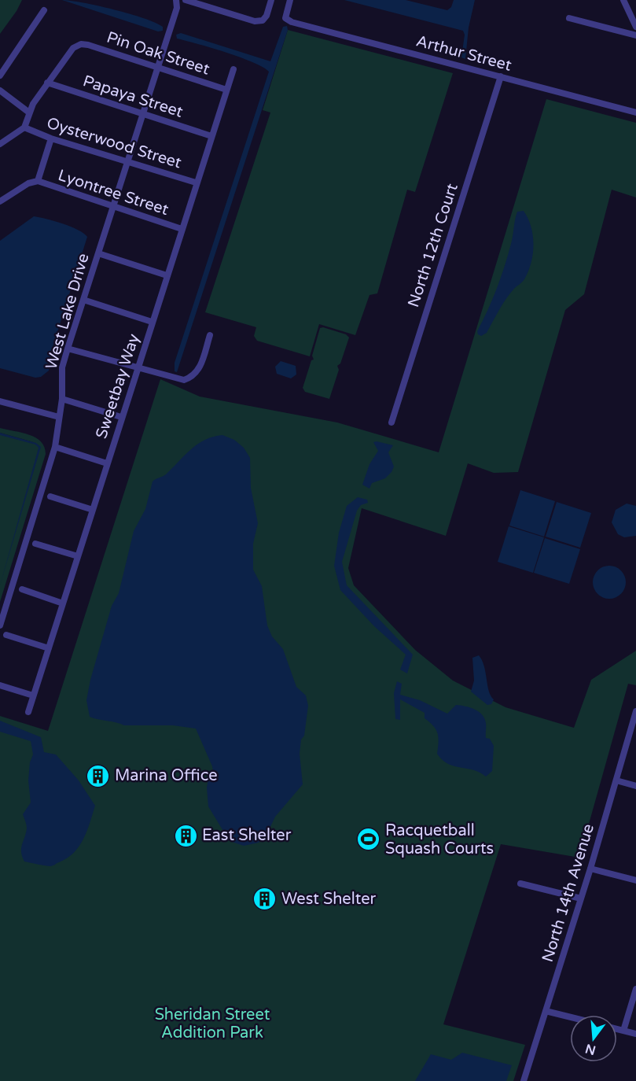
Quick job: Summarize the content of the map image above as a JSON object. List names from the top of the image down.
{
  "streets": {
    "street": [
      "Pin Oak Street",
      "Arthur Street",
      "Papaya Street",
      "Oysterwood Street",
      "Lyontree Street",
      "North 12th Court",
      "West Lake Drive",
      "Sweetbay Way",
      "North 14th Avenue"
    ]
  },
  "crossings": [
    ["Pin Oak Street", "Papaya Street"],
    ["Pin Oak Street", "West Lake Drive"],
    ["Pin Oak Street", "Sweetbay Way"],
    ["Arthur Street", "North 12th Court"],
    ["Papaya Street", "West Lake Drive"],
    ["Papaya Street", "Sweetbay Way"],
    ["Oysterwood Street", "West Lake Drive"],
    ["Oysterwood Street", "Sweetbay Way"],
    ["Lyontree Street", "West Lake Drive"],
    ["Lyontree Street", "Sweetbay Way"]
  ],
  "parks": ["Sheridan Street Addition Park"],
  "places": {
    "building": ["Marina Office", "East Shelter", "West Shelter"],
    "sports": ["Racquetball Squash Courts"]
  },
  "north": "bottom"
}
